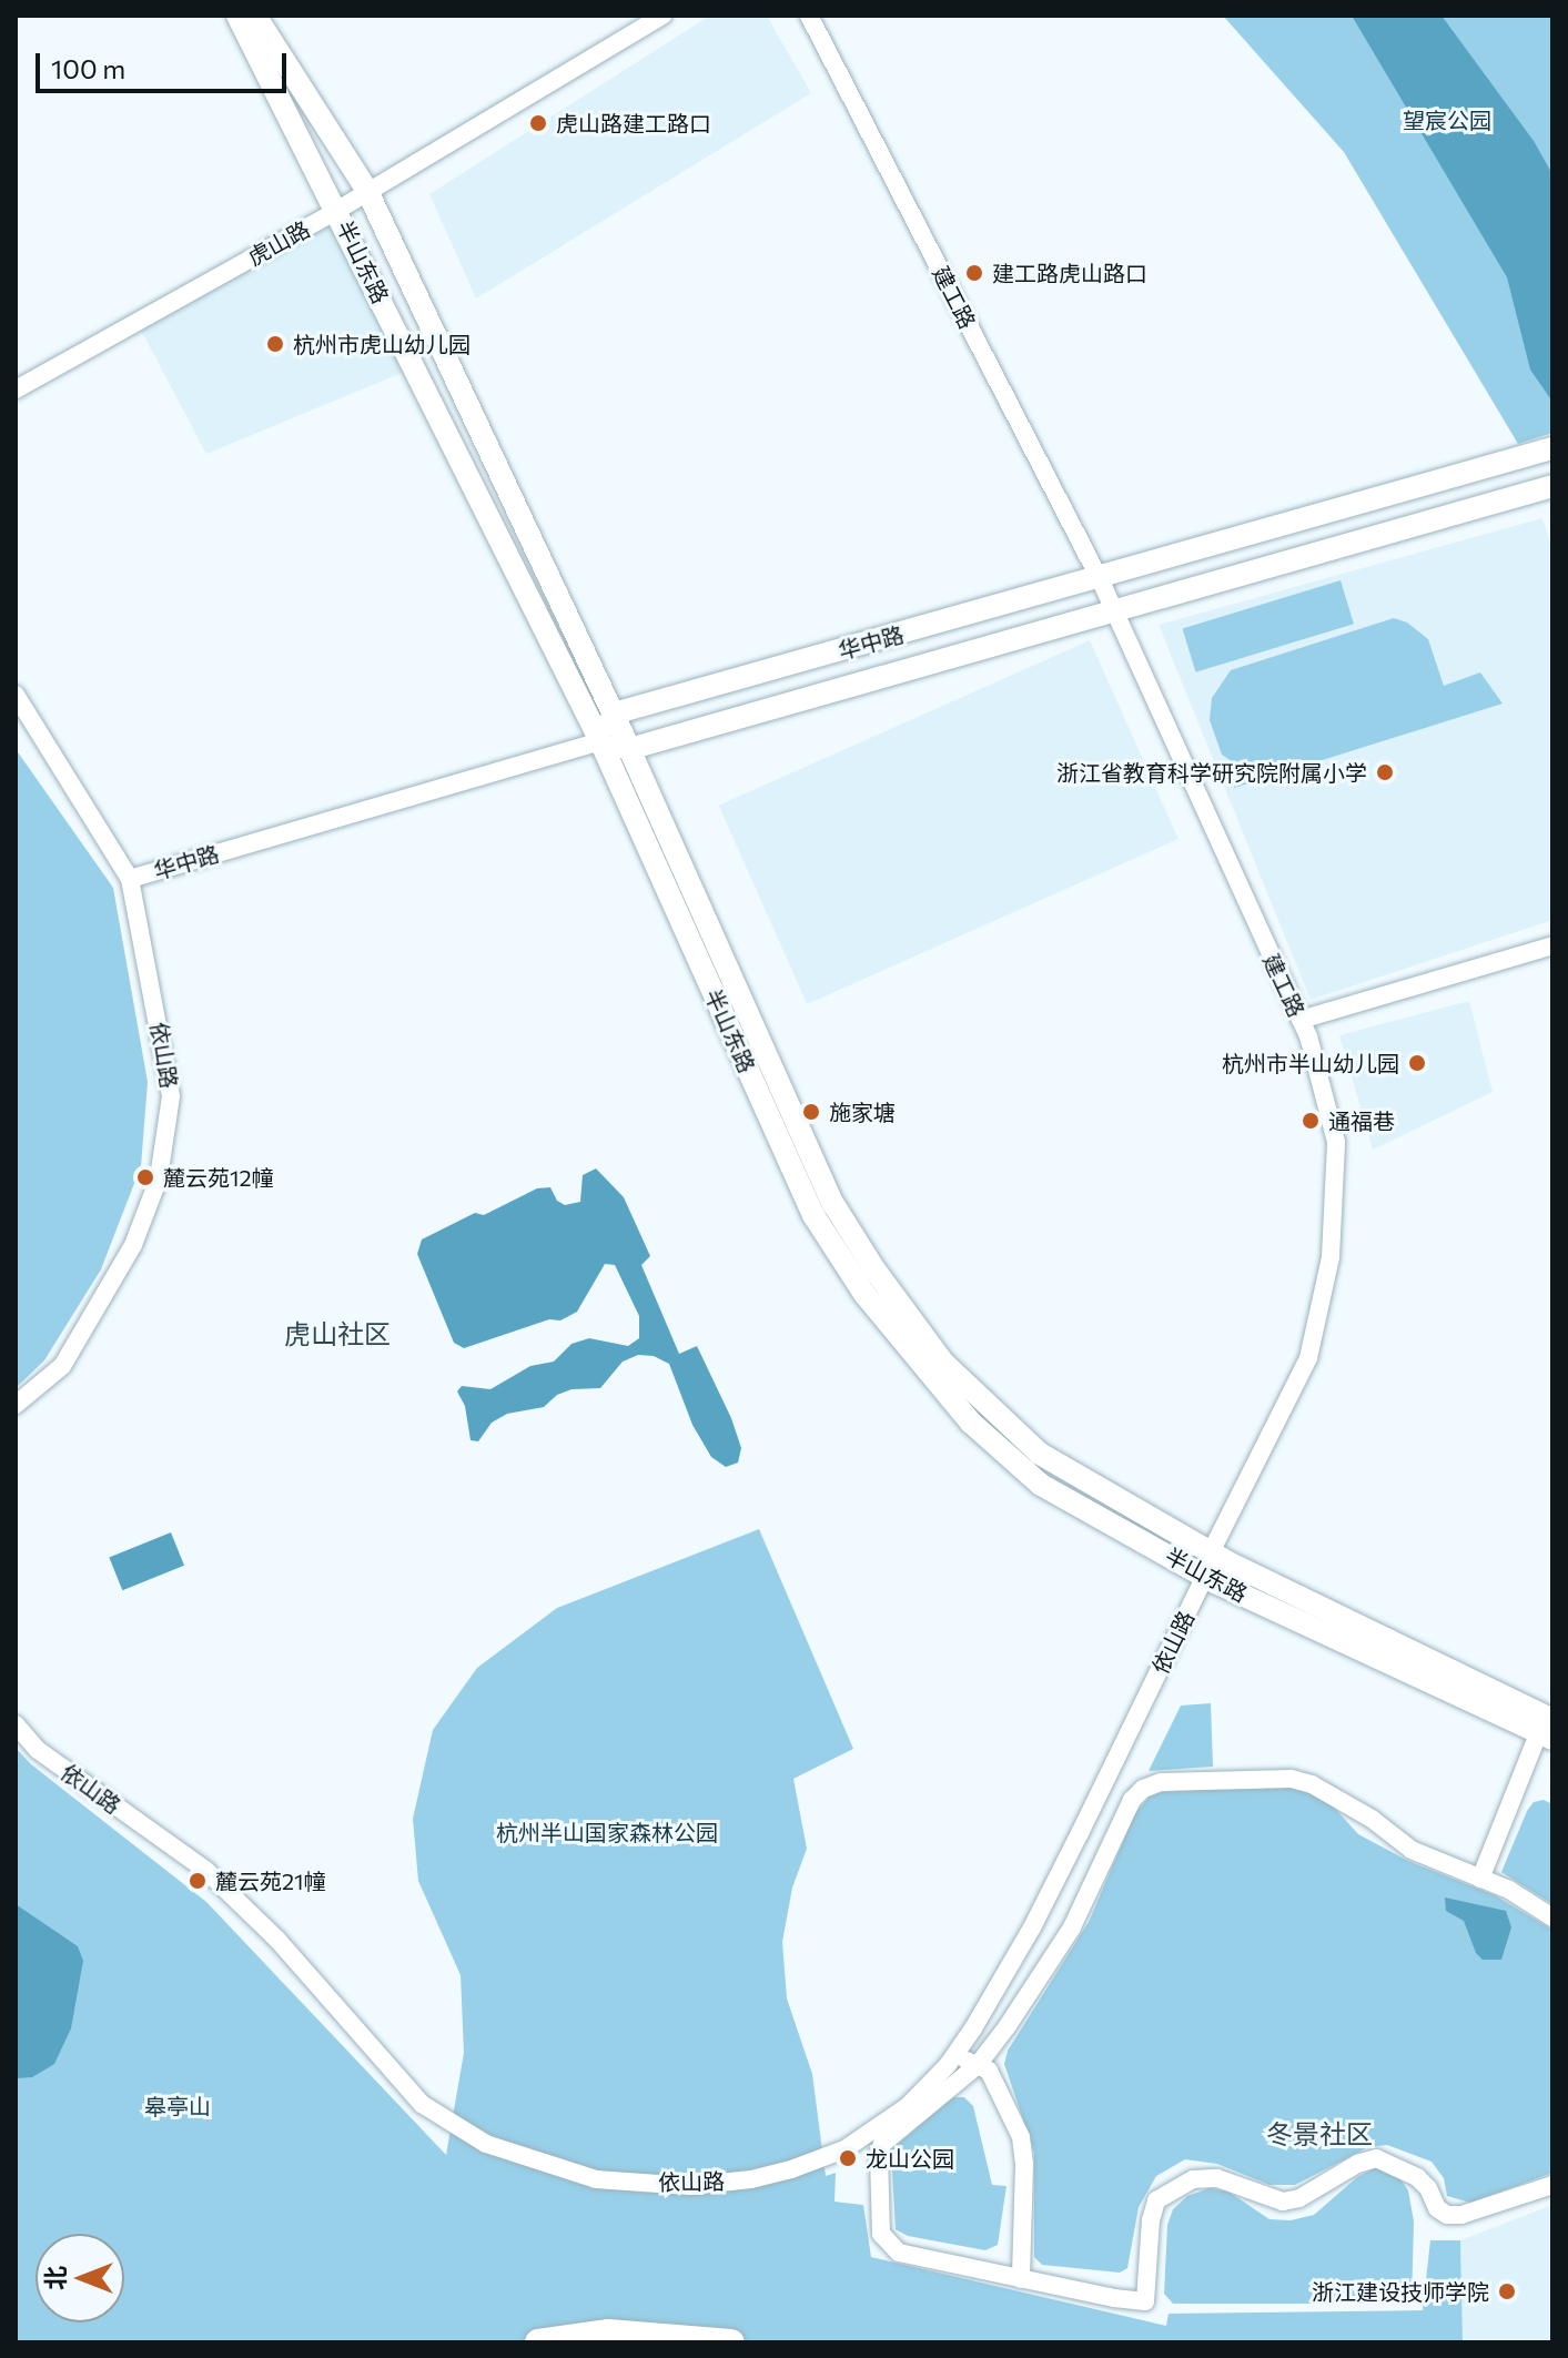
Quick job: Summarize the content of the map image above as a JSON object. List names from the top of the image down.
{
  "streets": {
    "main road": ["半山东路", "华中路"],
    "street": ["虎山路", "建工路", "依山路"]
  },
  "crossings": [
    ["虎山路", "半山东路"],
    ["半山东路", "建工路"],
    ["半山东路", "华中路"],
    ["半山东路", "依山路"],
    ["建工路", "华中路"],
    ["建工路", "依山路"],
    ["华中路", "依山路"]
  ],
  "districts": ["虎山社区", "冬景社区"],
  "parks": ["望宸公园", "杭州半山国家森林公园", "皋亭山"],
  "places": [
    "虎山路建工路口",
    "建工路虎山路口",
    "杭州市虎山幼儿园",
    "浙江省教育科学研究院附属小学",
    "杭州市半山幼儿园",
    "施家塘",
    "通福巷",
    "麓云苑12幢",
    "麓云苑21幢",
    "龙山公园",
    "浙江建设技师学院"
  ],
  "scale_bar": "100 m",
  "north": "left"
}
